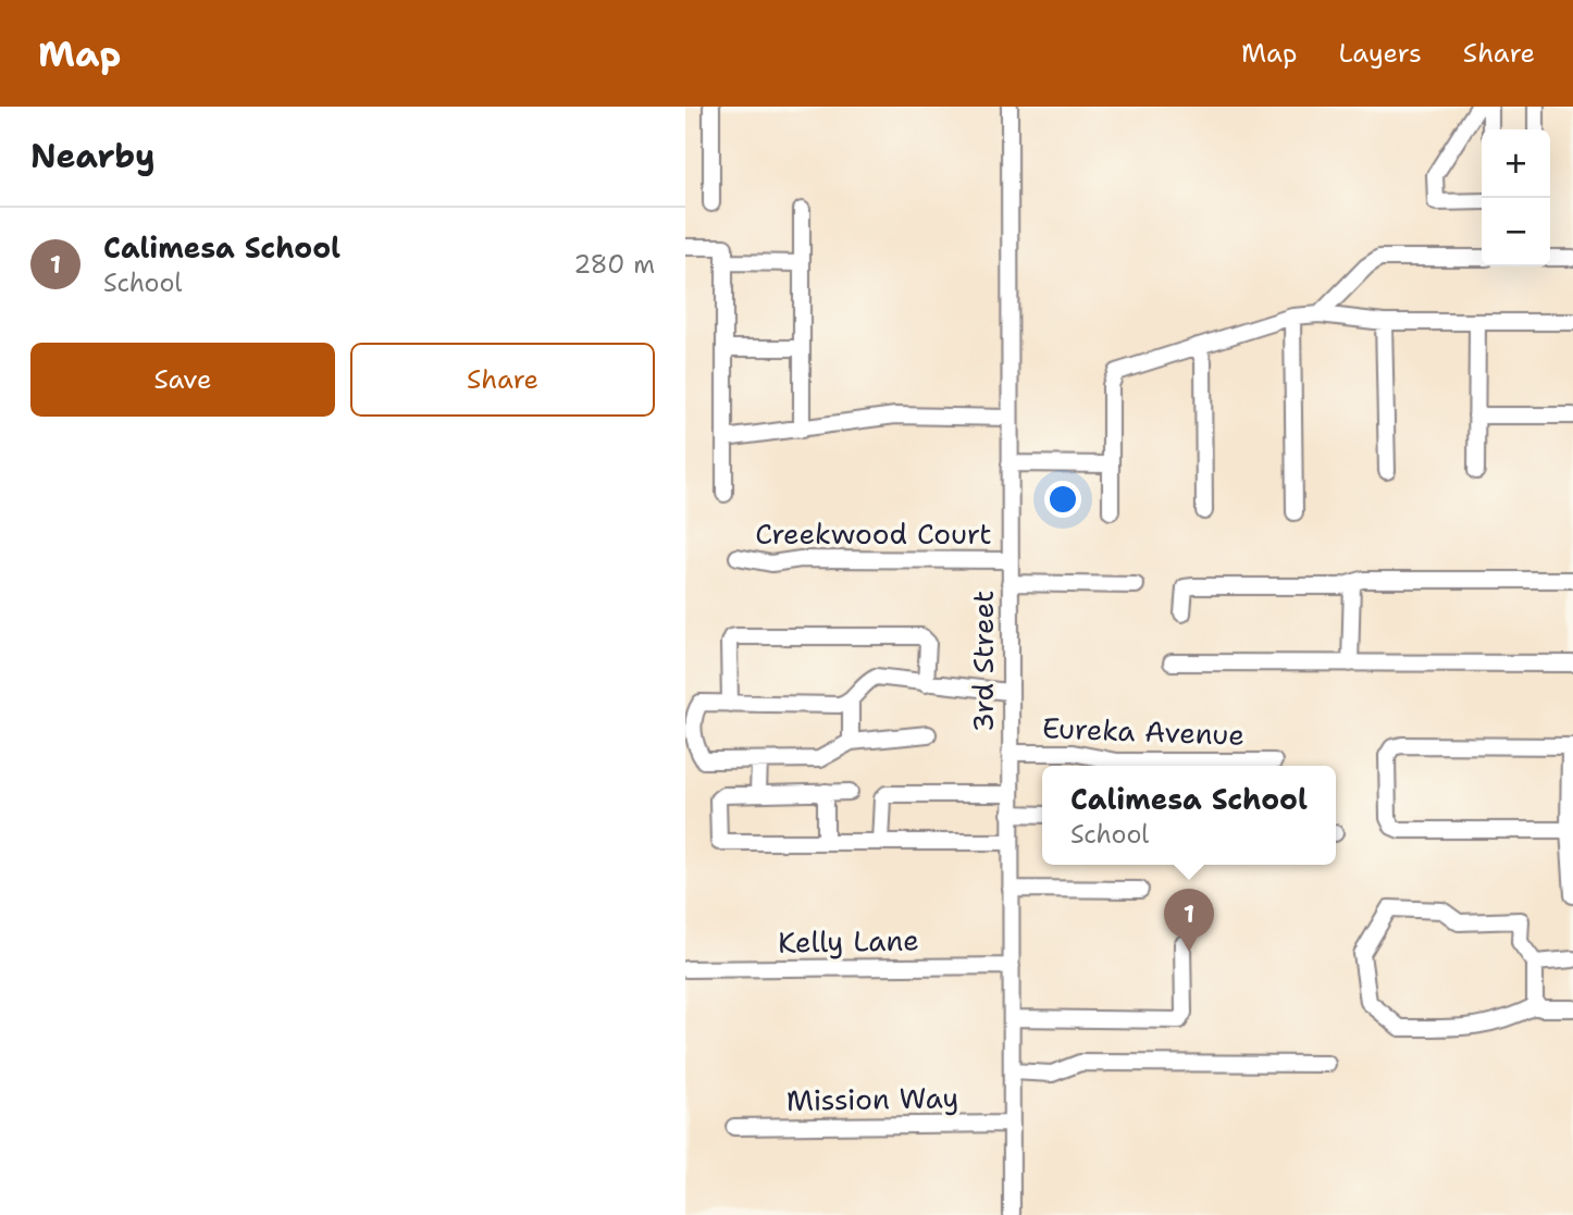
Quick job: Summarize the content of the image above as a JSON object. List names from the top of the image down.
{
  "streets": {
    "street": [
      "Creekwood Court",
      "3rd Street",
      "Eureka Avenue",
      "Kelly Lane",
      "Mission Way"
    ]
  },
  "crossings": [
    ["Creekwood Court", "3rd Street"],
    ["3rd Street", "Eureka Avenue"],
    ["3rd Street", "Kelly Lane"],
    ["3rd Street", "Mission Way"]
  ],
  "page": {
    "header": "Map",
    "nav": ["Map", "Layers", "Share"],
    "heading": "Nearby",
    "map_buttons": ["+", "−"],
    "list": [
      {
        "mark": "1",
        "name": "Calimesa School",
        "note": "School",
        "value": "280 m"
      }
    ],
    "buttons": ["Save", "Share"],
    "popup": ["Calimesa School", "School"],
    "pins": "1"
  }
}
